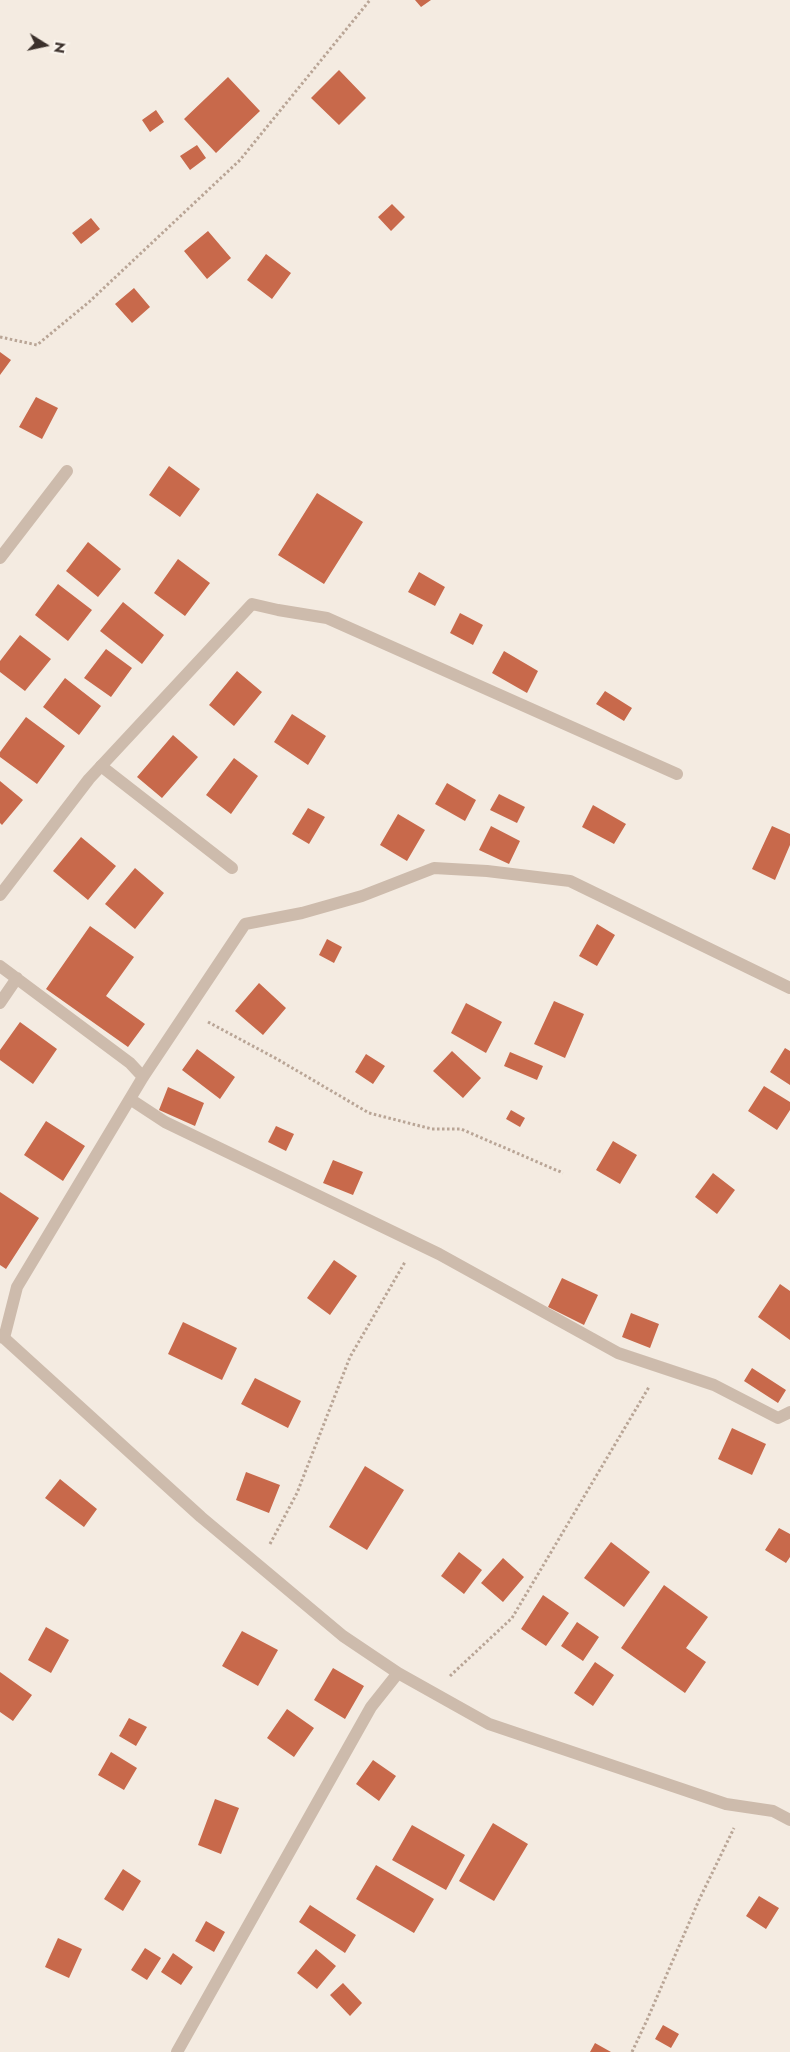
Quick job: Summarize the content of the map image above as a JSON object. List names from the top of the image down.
{
  "north": "right"
}
